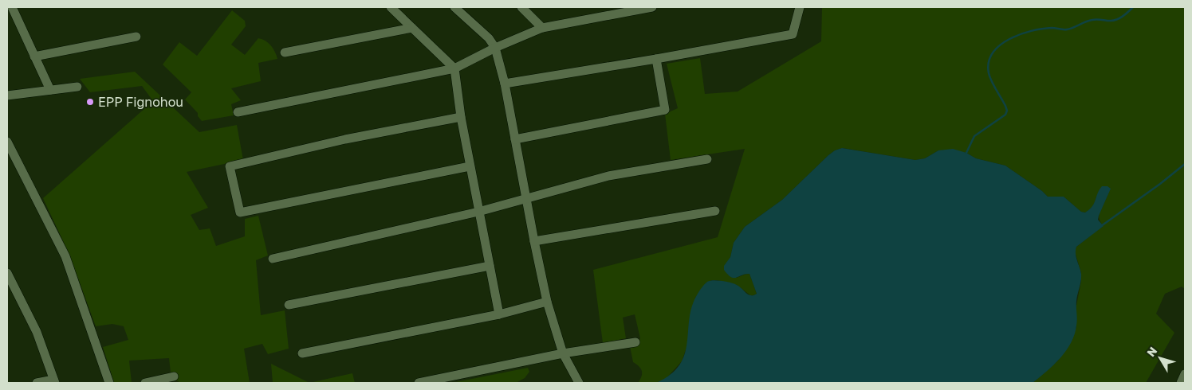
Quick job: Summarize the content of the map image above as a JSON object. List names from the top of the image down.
{
  "places": ["EPP Fignohou"],
  "north": "top left"
}
